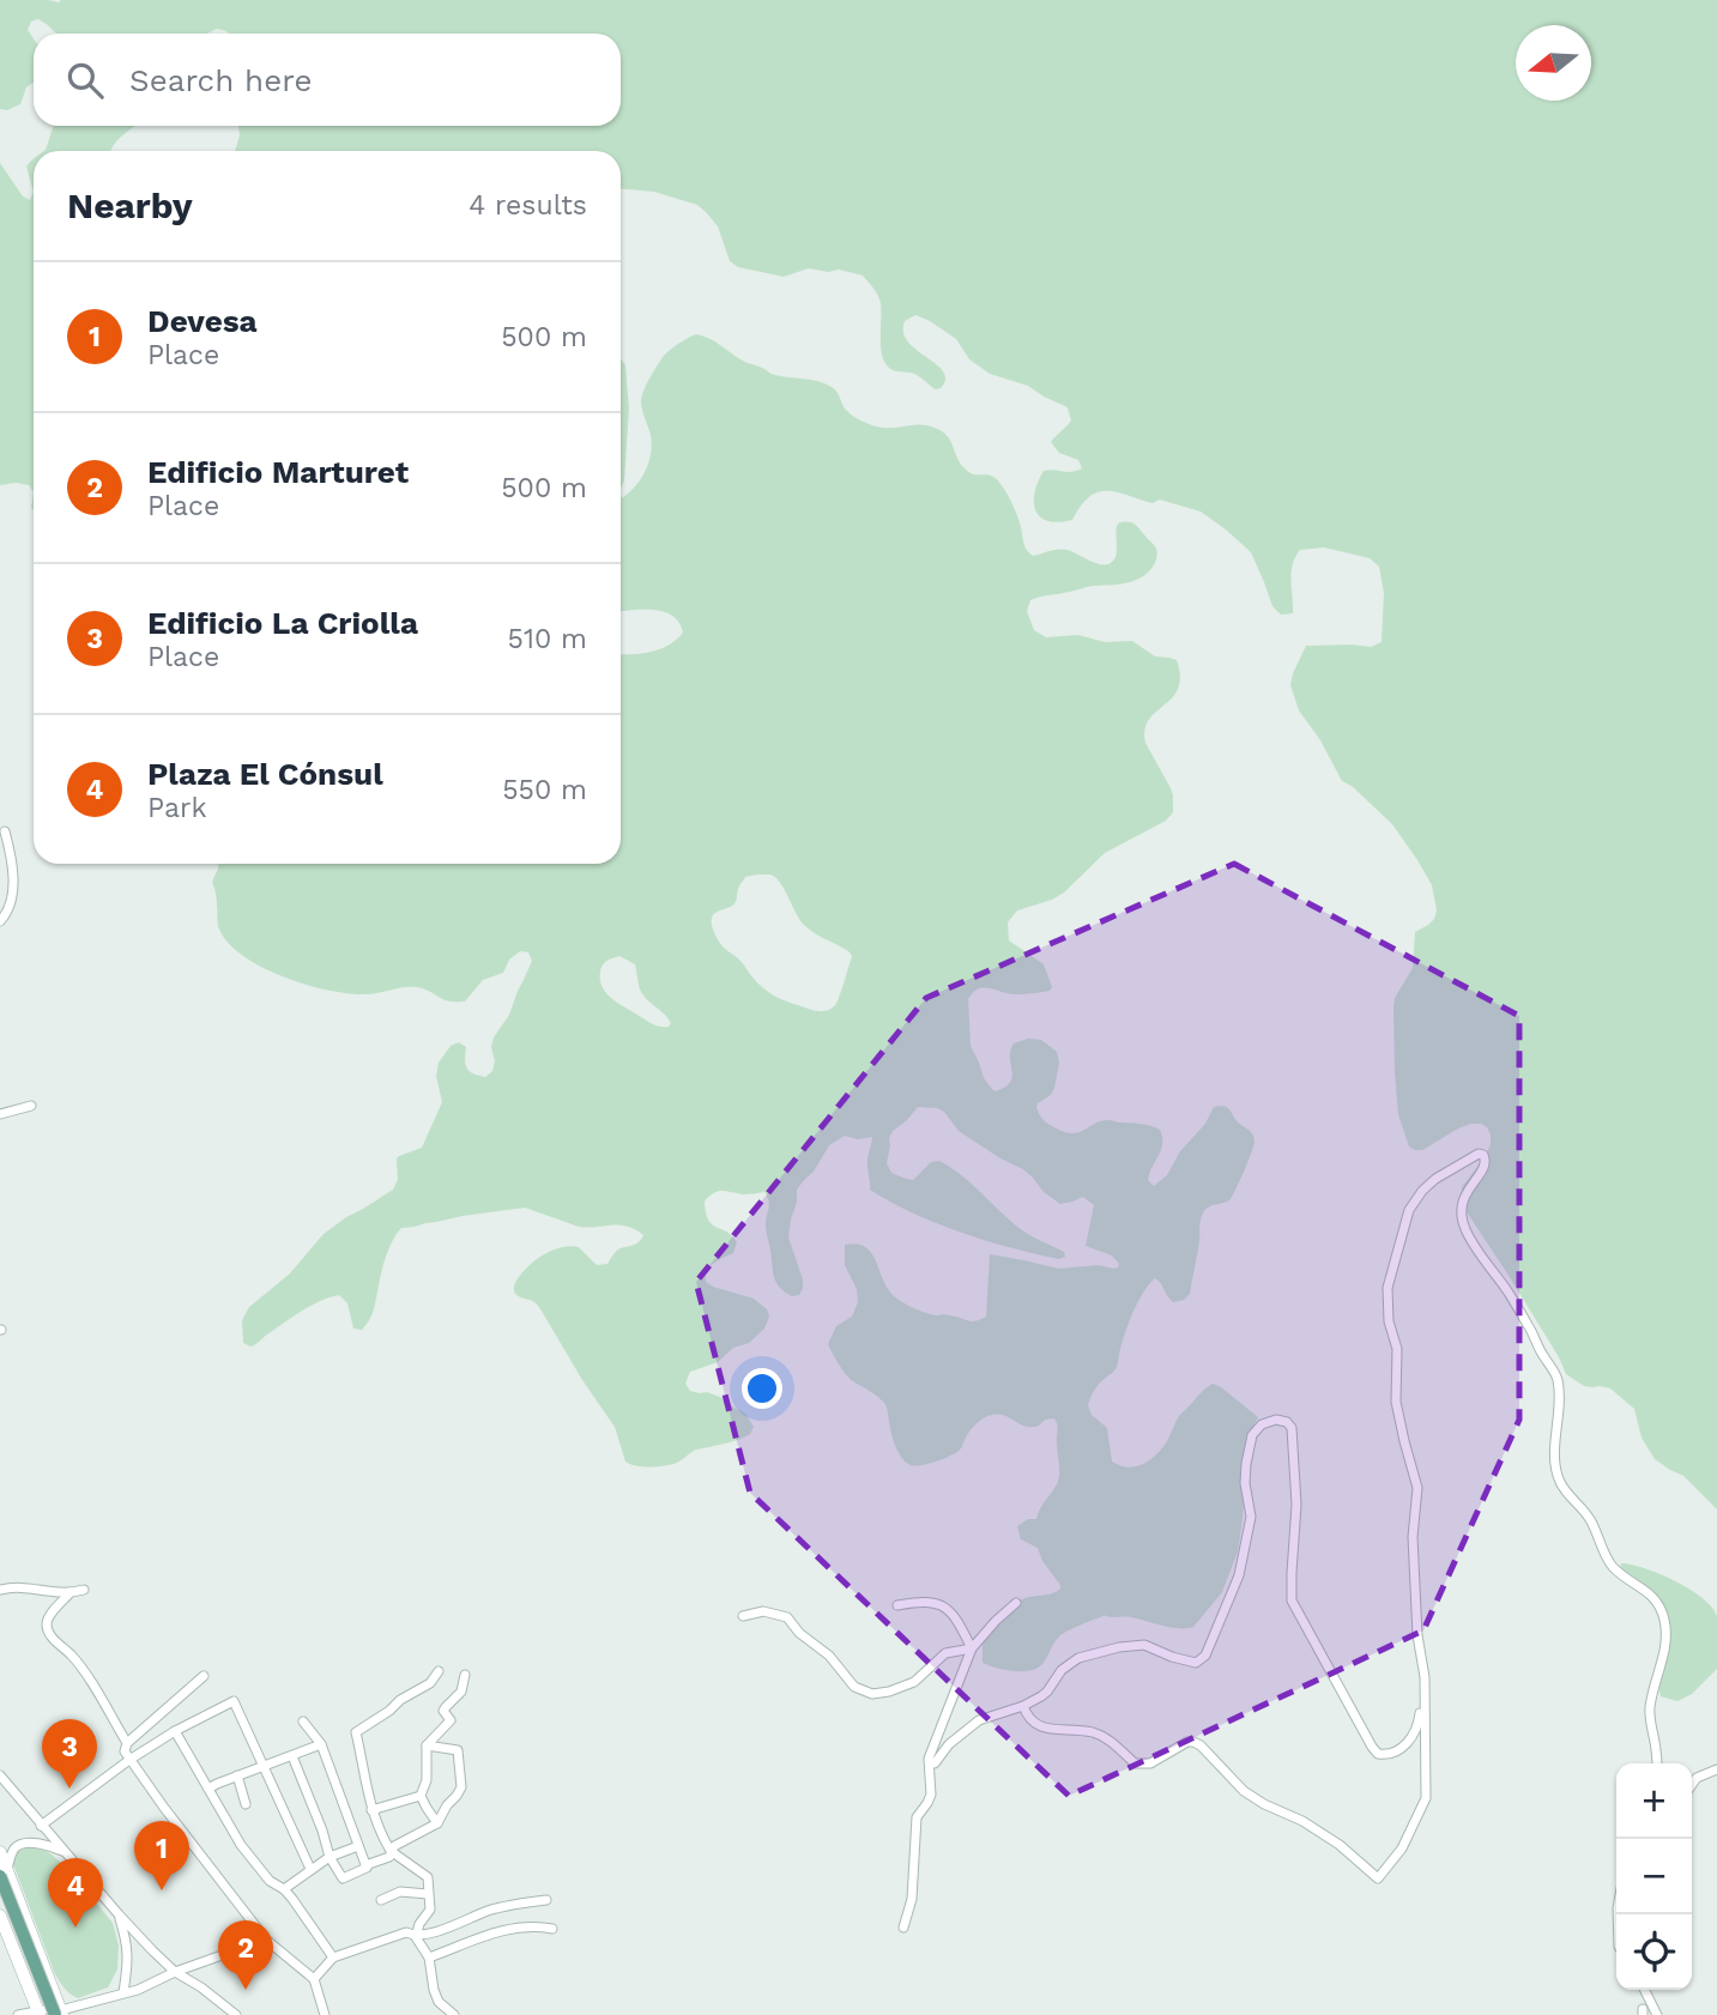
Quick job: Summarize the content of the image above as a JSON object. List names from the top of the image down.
{
  "north": "left",
  "page": {
    "search": "Search here",
    "heading": ["Nearby", "4 results"],
    "list": [
      {
        "mark": "1",
        "name": "Devesa",
        "note": "Place",
        "value": "500 m"
      },
      {
        "mark": "2",
        "name": "Edificio Marturet",
        "note": "Place",
        "value": "500 m"
      },
      {
        "mark": "3",
        "name": "Edificio La Criolla",
        "note": "Place",
        "value": "510 m"
      },
      {
        "mark": "4",
        "name": "Plaza El Cónsul",
        "note": "Park",
        "value": "550 m"
      }
    ],
    "pins": [
      "3",
      "1",
      "4",
      "2"
    ],
    "map_buttons": ["+", "−"]
  }
}
